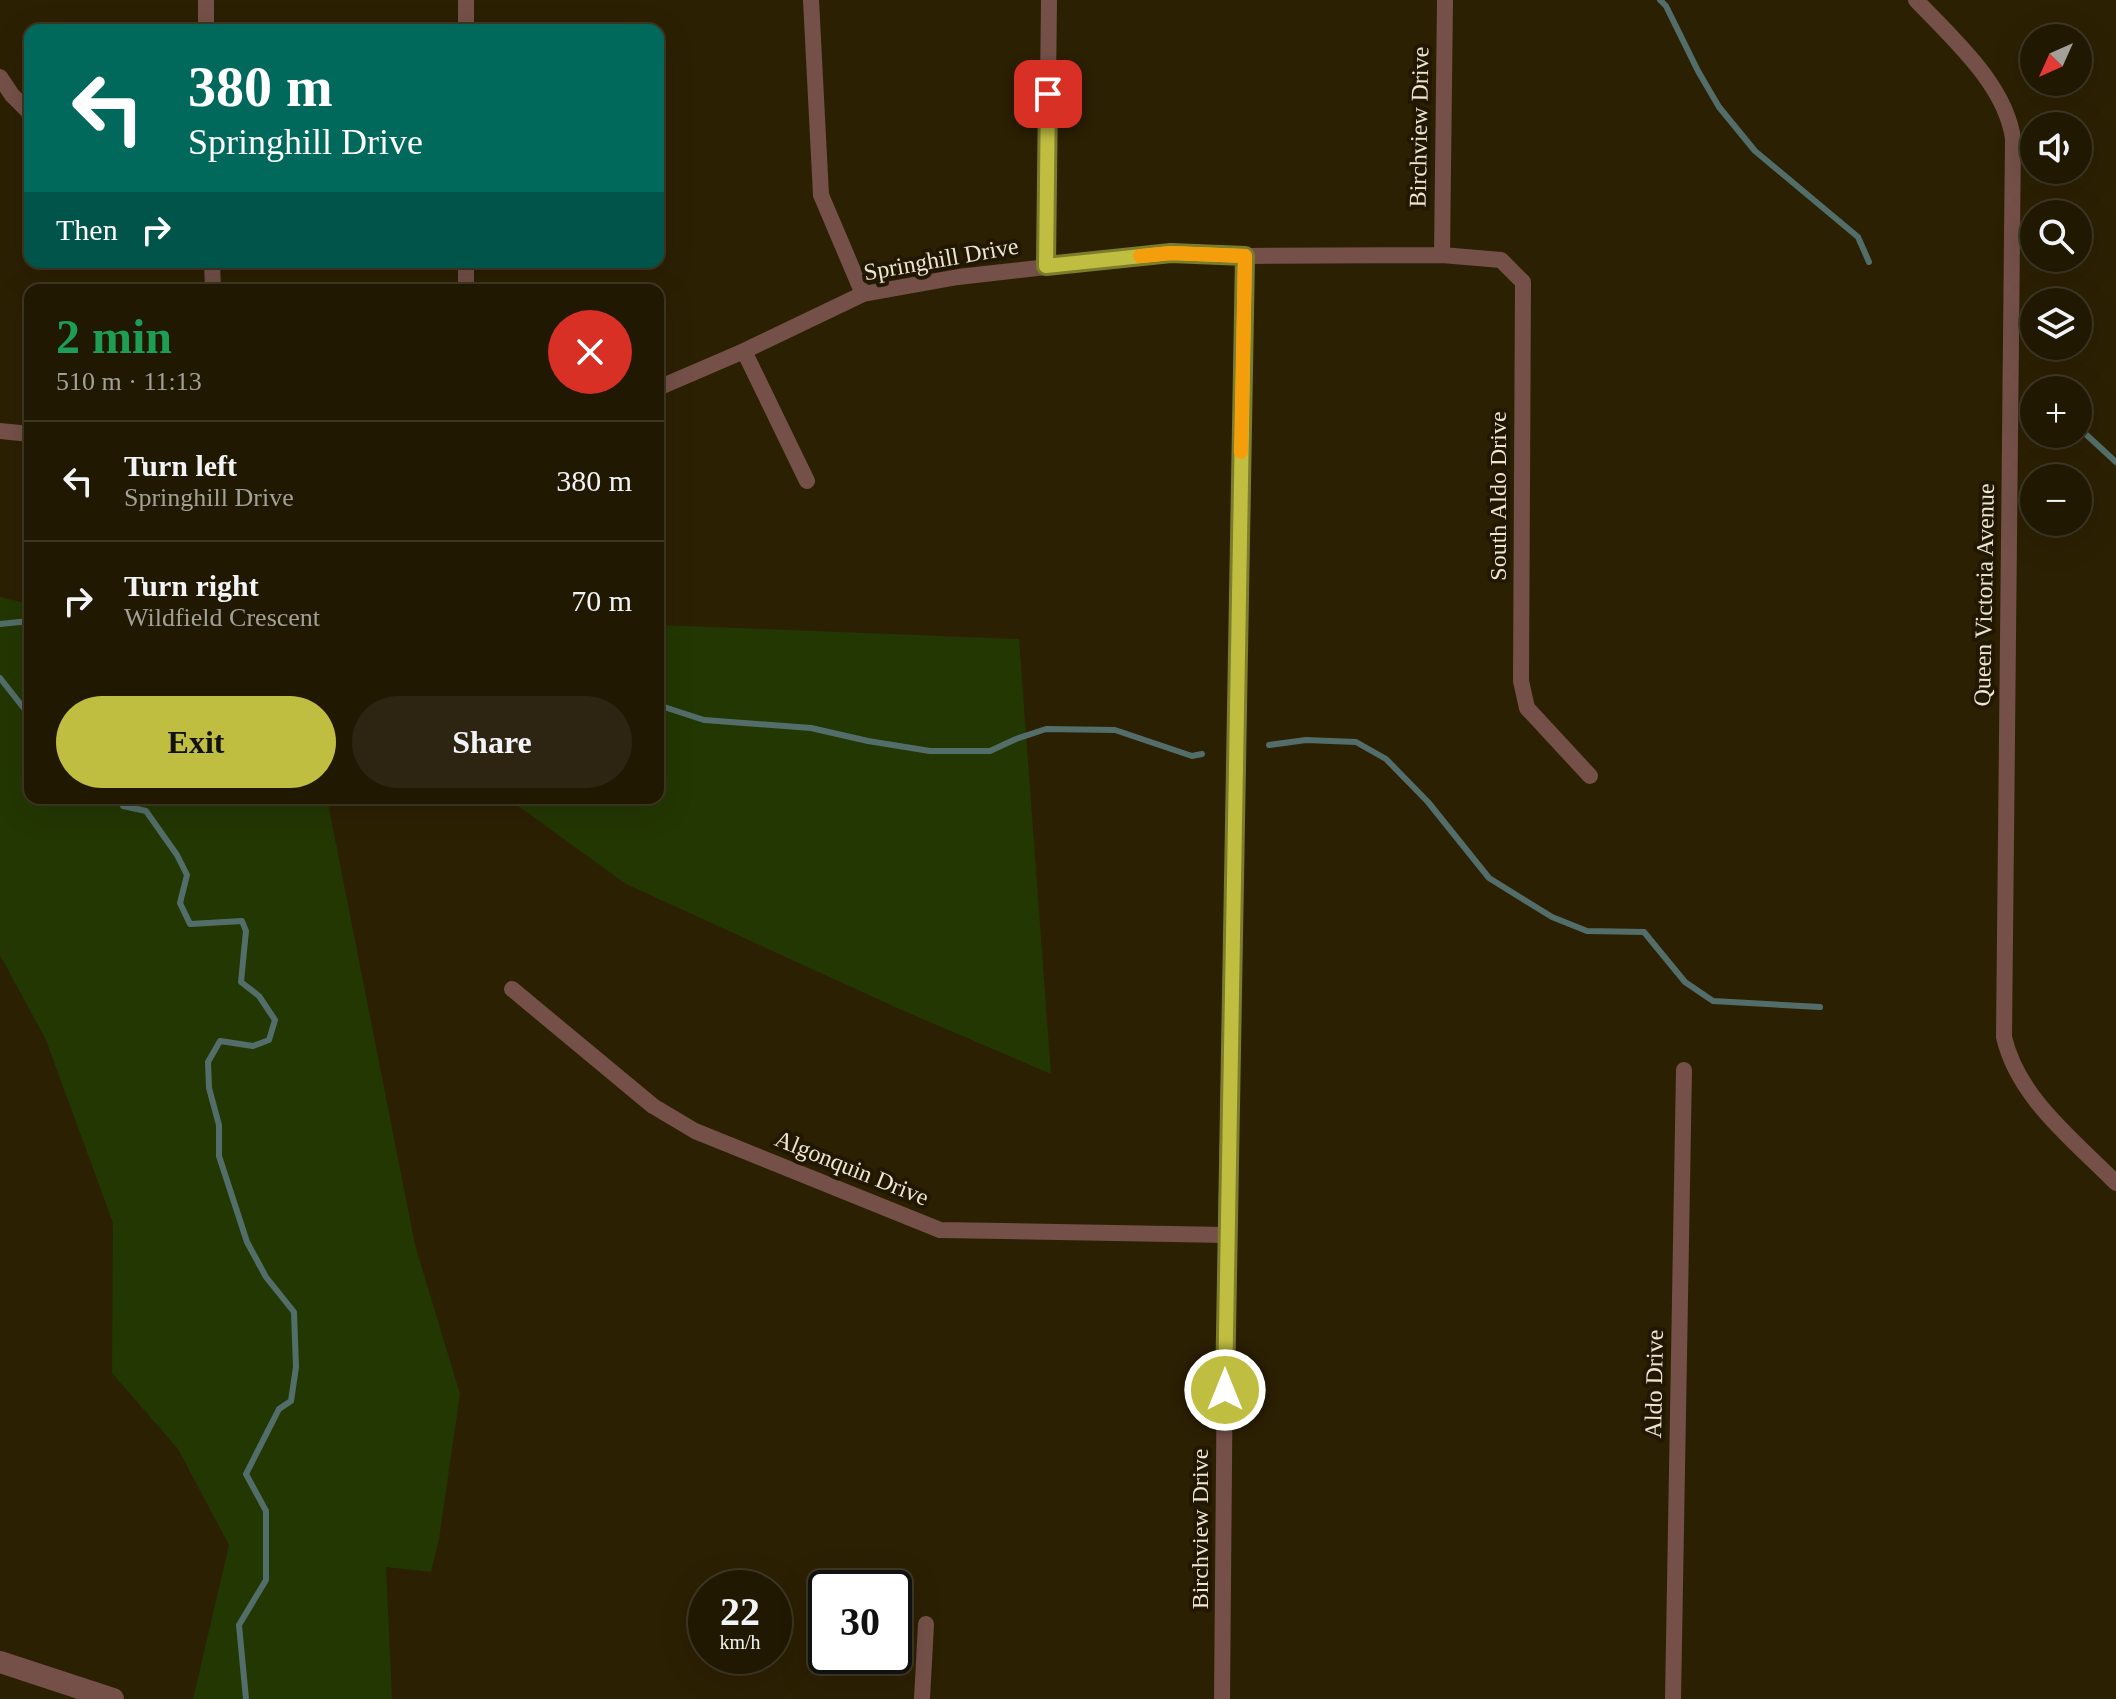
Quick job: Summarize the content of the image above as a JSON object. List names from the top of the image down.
{
  "streets": {
    "street": [
      "Birchview Drive",
      "Springhill Drive",
      "South Aldo Drive",
      "Queen Victoria Avenue",
      "Algonquin Drive",
      "Aldo Drive"
    ]
  },
  "crossings": [
    ["Birchview Drive", "Springhill Drive"],
    ["Birchview Drive", "South Aldo Drive"],
    ["Birchview Drive", "Algonquin Drive"],
    ["Springhill Drive", "South Aldo Drive"]
  ],
  "north": "bottom left",
  "page": {
    "map_buttons": ["+", "−"],
    "turn": ["380 m", "Springhill Drive"],
    "then": "Then",
    "heading": ["2 min", "510 m · 11:13"],
    "list": [
      {
        "name": "Turn left",
        "note": "Springhill Drive",
        "value": "380 m"
      },
      {
        "name": "Turn right",
        "note": "Wildfield Crescent",
        "value": "70 m"
      }
    ],
    "buttons": ["Exit", "Share"],
    "speed": "22 km/h",
    "limit": "30"
  }
}
